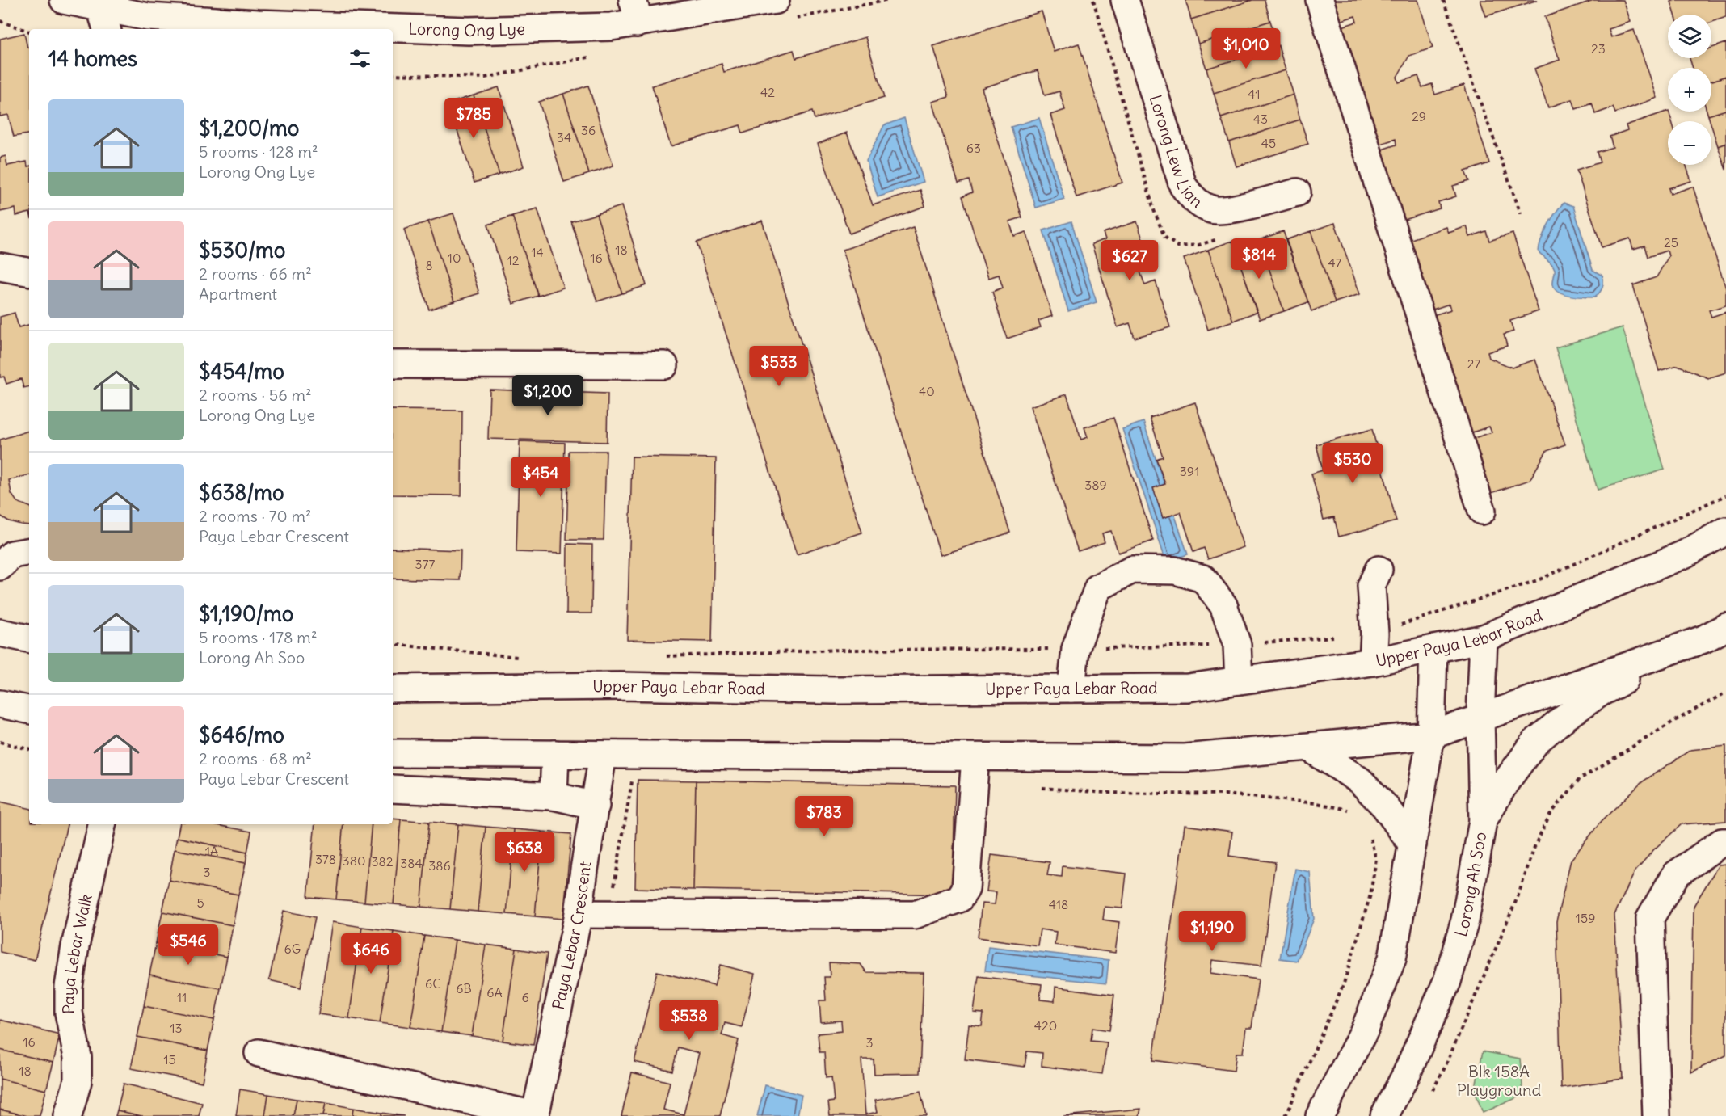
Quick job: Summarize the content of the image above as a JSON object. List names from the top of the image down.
{
  "streets": {
    "main road": [
      "Lorong Ong Lye",
      "Lorong Lew Lian",
      "Upper Paya Lebar Road",
      "Lorong Ah Soo",
      "Paya Lebar Crescent",
      "Paya Lebar Walk"
    ]
  },
  "crossings": [
    ["Upper Paya Lebar Road", "Lorong Ah Soo"]
  ],
  "parks": ["Blk 158A Playground"],
  "house_numbers": [
    "23",
    "42",
    "41",
    "29",
    "43",
    "36",
    "34",
    "45",
    "63",
    "25",
    "18",
    "14",
    "10",
    "16",
    "12",
    "47",
    "8",
    "27",
    "40",
    "391",
    "389",
    "377",
    "1A",
    "378",
    "380",
    "382",
    "384",
    "386",
    "3",
    "5",
    "418",
    "159",
    "6G",
    "6C",
    "6B",
    "6A",
    "11",
    "6",
    "420",
    "13",
    "16",
    "3",
    "15",
    "18"
  ],
  "page": {
    "map_buttons": ["+", "−"],
    "price": [
      "$1,010",
      "$785",
      "$814",
      "$627",
      "$533",
      "$1,200",
      "$530",
      "$454",
      "$783",
      "$638",
      "$1,190",
      "$546",
      "$646",
      "$538"
    ],
    "heading": "14 homes",
    "list": [
      {
        "name": "$1,200/mo",
        "note": "5 rooms · 128 m² · Lorong Ong Lye"
      },
      {
        "name": "$530/mo",
        "note": "2 rooms · 66 m² · Apartment"
      },
      {
        "name": "$454/mo",
        "note": "2 rooms · 56 m² · Lorong Ong Lye"
      },
      {
        "name": "$638/mo",
        "note": "2 rooms · 70 m² · Paya Lebar Crescent"
      },
      {
        "name": "$1,190/mo",
        "note": "5 rooms · 178 m² · Lorong Ah Soo"
      },
      {
        "name": "$646/mo",
        "note": "2 rooms · 68 m² · Paya Lebar Crescent"
      }
    ]
  }
}
